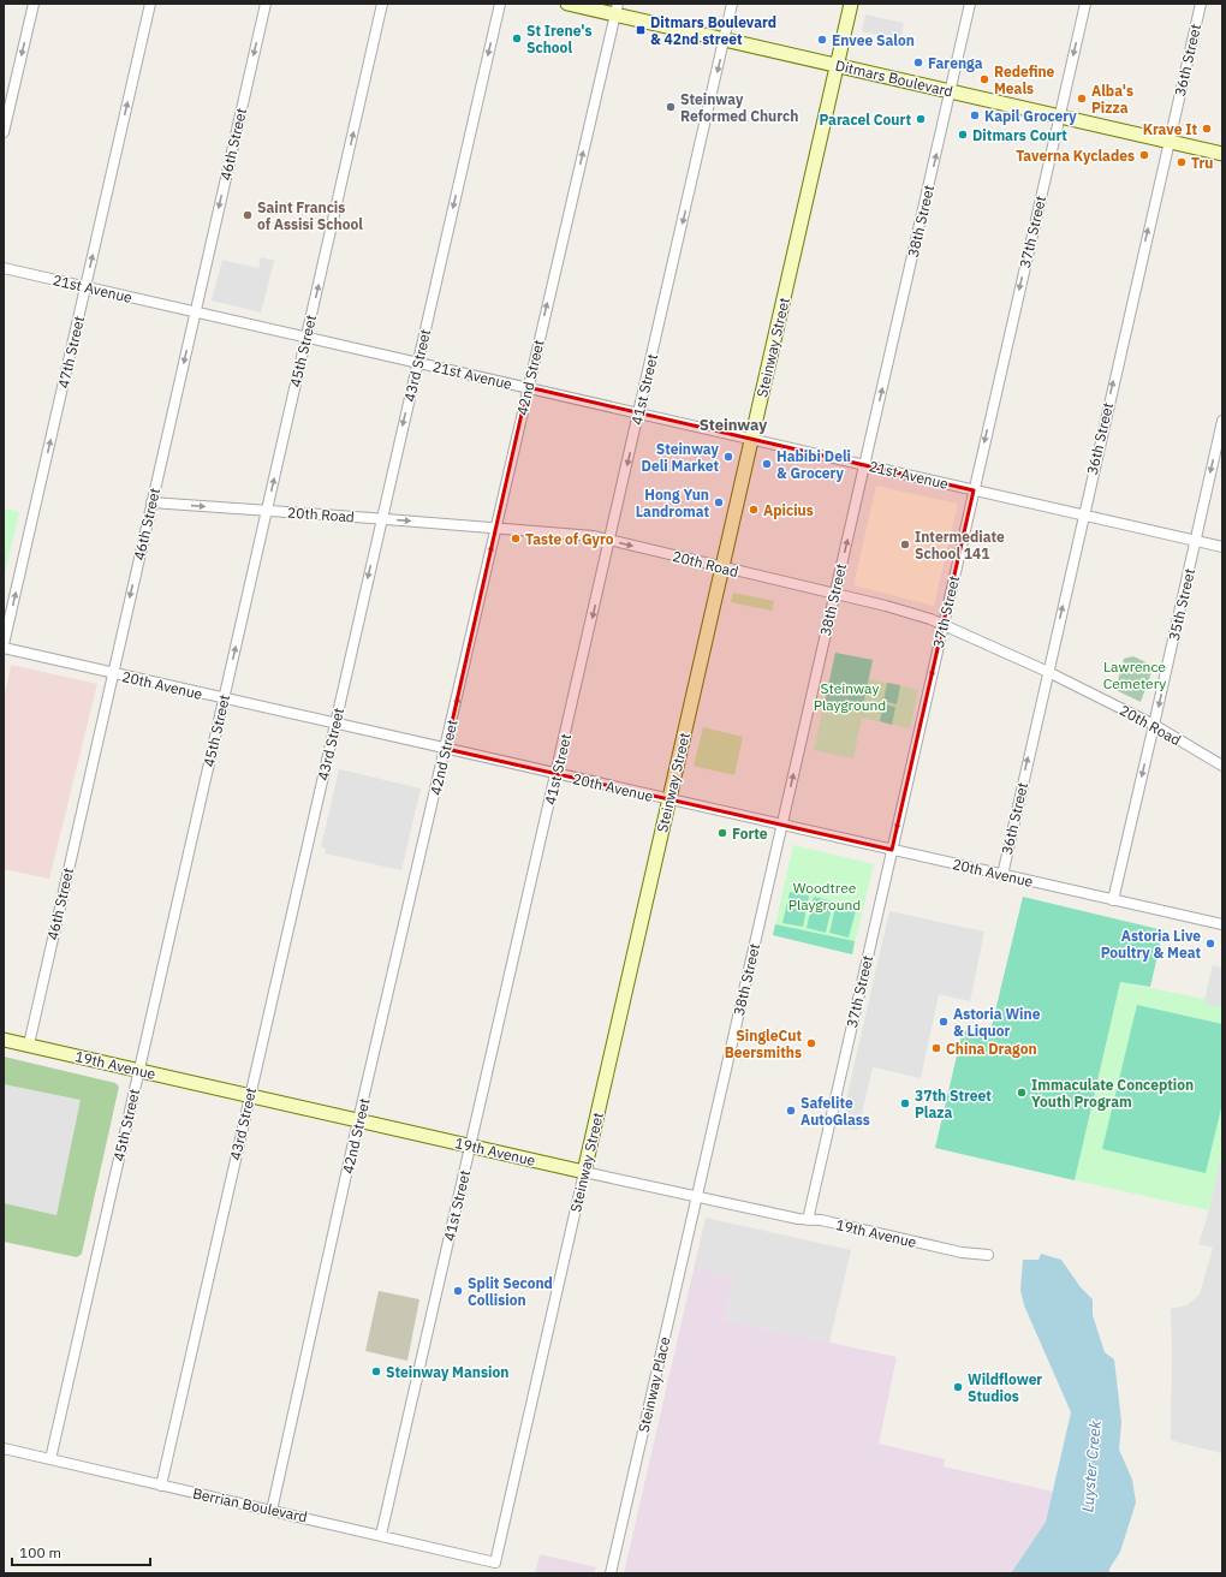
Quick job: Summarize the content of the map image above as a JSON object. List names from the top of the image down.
{
  "streets": {
    "street": [
      "36th Street",
      "Ditmars Boulevard",
      "46th Street",
      "38th Street",
      "37th Street",
      "21st Avenue",
      "Steinway Street",
      "45th Street",
      "47th Street",
      "43rd Street",
      "42nd Street",
      "41st Street",
      "20th Road",
      "35th Street",
      "20th Avenue",
      "19th Avenue",
      "Steinway Place",
      "Berrian Boulevard"
    ]
  },
  "crossings": [
    ["36th Street", "Ditmars Boulevard"],
    ["36th Street", "21st Avenue"],
    ["36th Street", "20th Road"],
    ["36th Street", "20th Avenue"],
    ["Ditmars Boulevard", "38th Street"],
    ["Ditmars Boulevard", "37th Street"],
    ["Ditmars Boulevard", "Steinway Street"],
    ["Ditmars Boulevard", "42nd Street"],
    ["Ditmars Boulevard", "41st Street"],
    ["46th Street", "21st Avenue"],
    ["46th Street", "20th Road"],
    ["46th Street", "20th Avenue"],
    ["46th Street", "19th Avenue"],
    ["38th Street", "21st Avenue"],
    ["38th Street", "20th Road"],
    ["38th Street", "20th Avenue"],
    ["38th Street", "19th Avenue"],
    ["38th Street", "Steinway Place"],
    ["37th Street", "21st Avenue"],
    ["37th Street", "20th Road"],
    ["37th Street", "20th Avenue"],
    ["37th Street", "19th Avenue"],
    ["21st Avenue", "Steinway Street"],
    ["21st Avenue", "45th Street"],
    ["21st Avenue", "47th Street"],
    ["21st Avenue", "43rd Street"],
    ["21st Avenue", "42nd Street"],
    ["21st Avenue", "41st Street"],
    ["21st Avenue", "35th Street"],
    ["Steinway Street", "20th Road"],
    ["Steinway Street", "20th Avenue"],
    ["Steinway Street", "19th Avenue"],
    ["Steinway Street", "Berrian Boulevard"],
    ["45th Street", "20th Road"],
    ["45th Street", "20th Avenue"],
    ["45th Street", "19th Avenue"],
    ["45th Street", "Berrian Boulevard"],
    ["43rd Street", "20th Road"],
    ["43rd Street", "20th Avenue"],
    ["43rd Street", "19th Avenue"],
    ["43rd Street", "Berrian Boulevard"],
    ["42nd Street", "20th Road"],
    ["42nd Street", "20th Avenue"],
    ["42nd Street", "19th Avenue"],
    ["42nd Street", "Berrian Boulevard"],
    ["41st Street", "20th Road"],
    ["41st Street", "20th Avenue"],
    ["41st Street", "19th Avenue"],
    ["41st Street", "Berrian Boulevard"],
    ["20th Road", "35th Street"],
    ["35th Street", "20th Avenue"],
    ["19th Avenue", "Steinway Place"]
  ],
  "one_way": [
    "36th Street",
    "46th Street",
    "38th Street",
    "37th Street",
    "45th Street",
    "47th Street",
    "43rd Street",
    "42nd Street",
    "41st Street",
    "35th Street"
  ],
  "districts": ["Steinway"],
  "water": ["Luyster Creek"],
  "parks": ["Lawrence Cemetery", "Steinway Playground", "Woodtree Playground"],
  "places": {
    "transit": ["Ditmars Boulevard & 42nd street"],
    "other": [
      "St Irene's School",
      "Envee Salon",
      "Farenga",
      "Redefine Meals",
      "Alba's Pizza",
      "Steinway Reformed Church",
      "Kapil Grocery",
      "Paracel Court",
      "Krave It",
      "Ditmars Court",
      "Taverna Kyclades",
      "Tru",
      "Saint Francis of Assisi School",
      "Steinway Deli Market",
      "Habibi Deli & Grocery",
      "Hong Yun Landromat",
      "Apicius",
      "Taste of Gyro",
      "Intermediate School 141",
      "Forte",
      "Astoria Live Poultry & Meat",
      "Astoria Wine & Liquor",
      "SingleCut Beersmiths",
      "China Dragon",
      "Immaculate Conception Youth Program",
      "37th Street Plaza",
      "Safelite AutoGlass",
      "Split Second Collision",
      "Steinway Mansion",
      "Wildflower Studios"
    ]
  },
  "scale_bar": "100 m"
}
